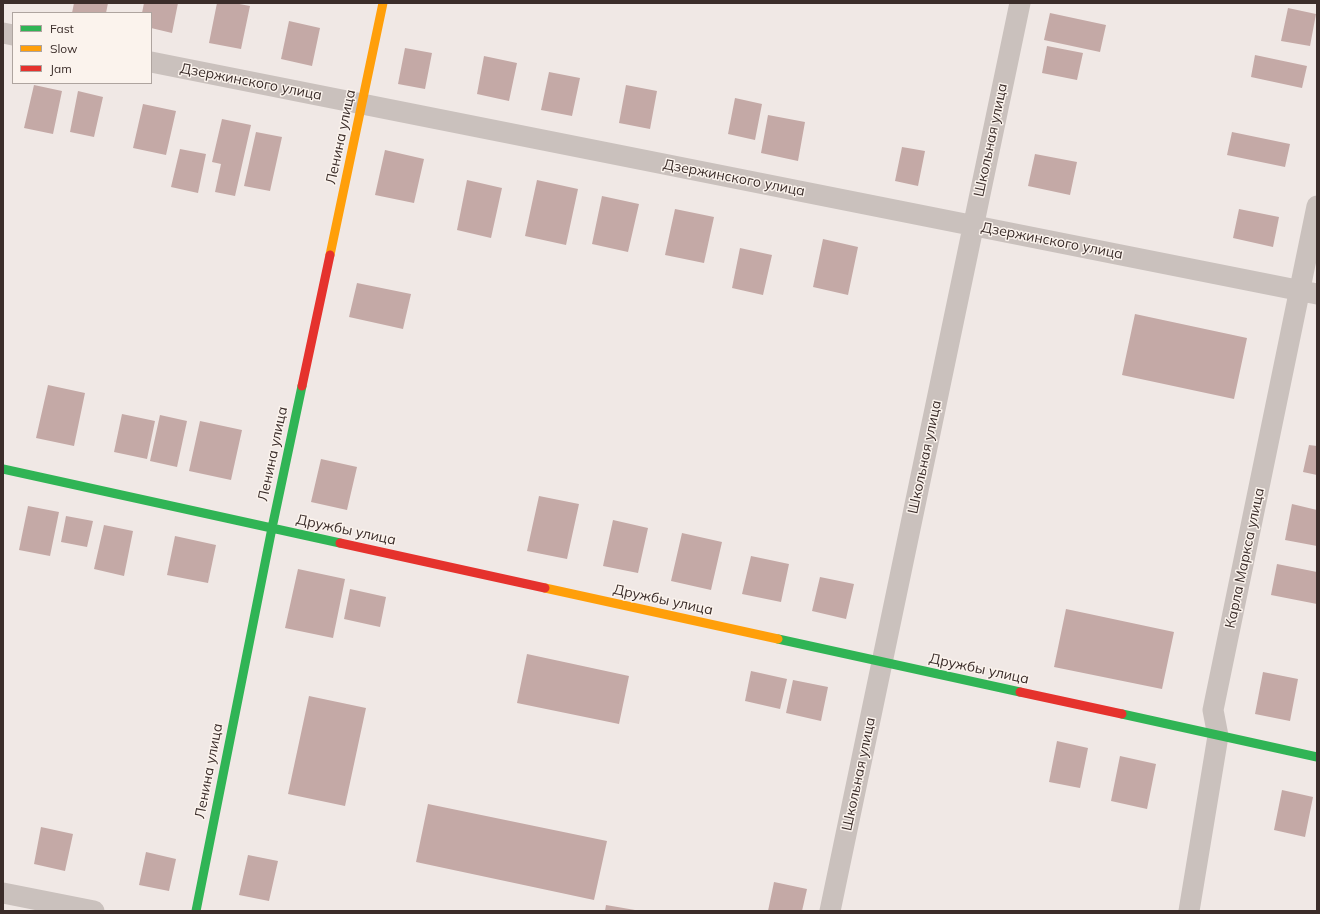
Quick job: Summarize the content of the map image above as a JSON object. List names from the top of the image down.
{
  "streets": {
    "street": [
      "Дзержинского улица",
      "Ленина улица",
      "Школьная улица",
      "Дружбы улица",
      "Карла Маркса улица"
    ]
  },
  "crossings": [
    ["Дзержинского улица", "Ленина улица"],
    ["Дзержинского улица", "Школьная улица"],
    ["Дзержинского улица", "Карла Маркса улица"],
    ["Ленина улица", "Дружбы улица"],
    ["Школьная улица", "Дружбы улица"],
    ["Дружбы улица", "Карла Маркса улица"]
  ],
  "legend": ["Fast", "Slow", "Jam"]
}
